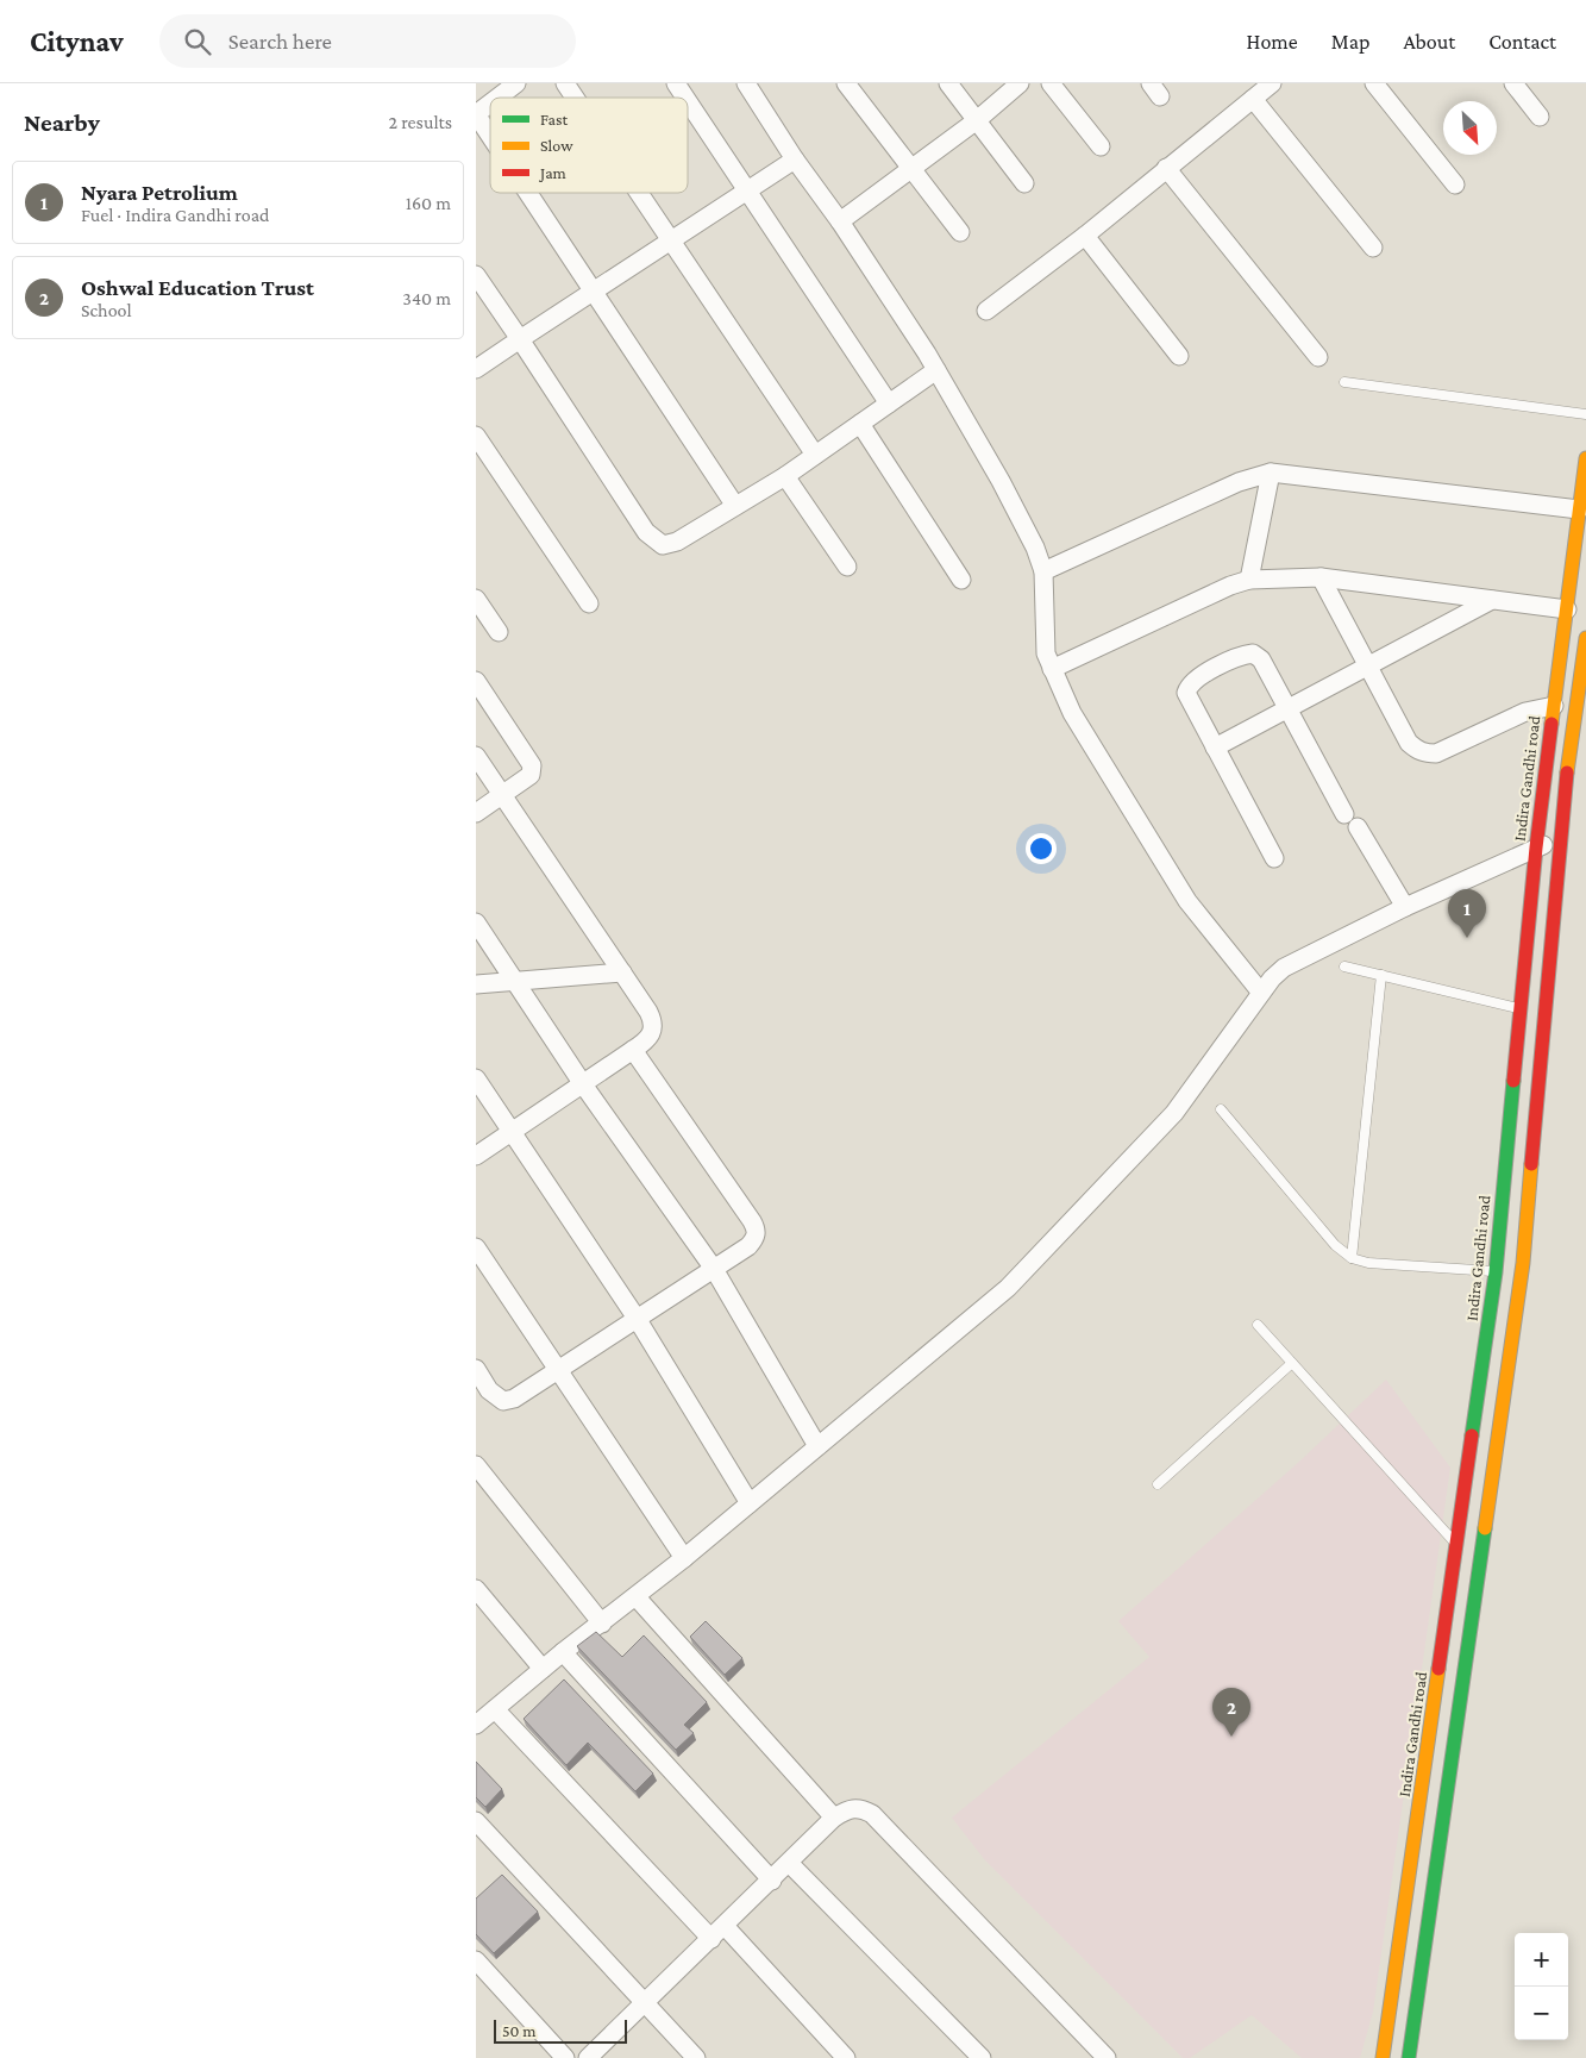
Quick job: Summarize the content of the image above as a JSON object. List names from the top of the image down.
{
  "streets": {
    "main road": ["Indira Gandhi road"]
  },
  "legend": ["Fast", "Slow", "Jam"],
  "scale_bar": "50 m",
  "north": "bottom right",
  "page": {
    "header": "Citynav",
    "search": "Search here",
    "nav": [
      "Home",
      "Map",
      "About",
      "Contact"
    ],
    "heading": ["Nearby", "2 results"],
    "list": [
      {
        "mark": "1",
        "name": "Nyara Petrolium",
        "note": "Fuel · Indira Gandhi road",
        "value": "160 m"
      },
      {
        "mark": "2",
        "name": "Oshwal Education Trust",
        "note": "School",
        "value": "340 m"
      }
    ],
    "pins": ["1", "2"],
    "map_buttons": ["+", "−"],
    "scale": "50 m"
  }
}
